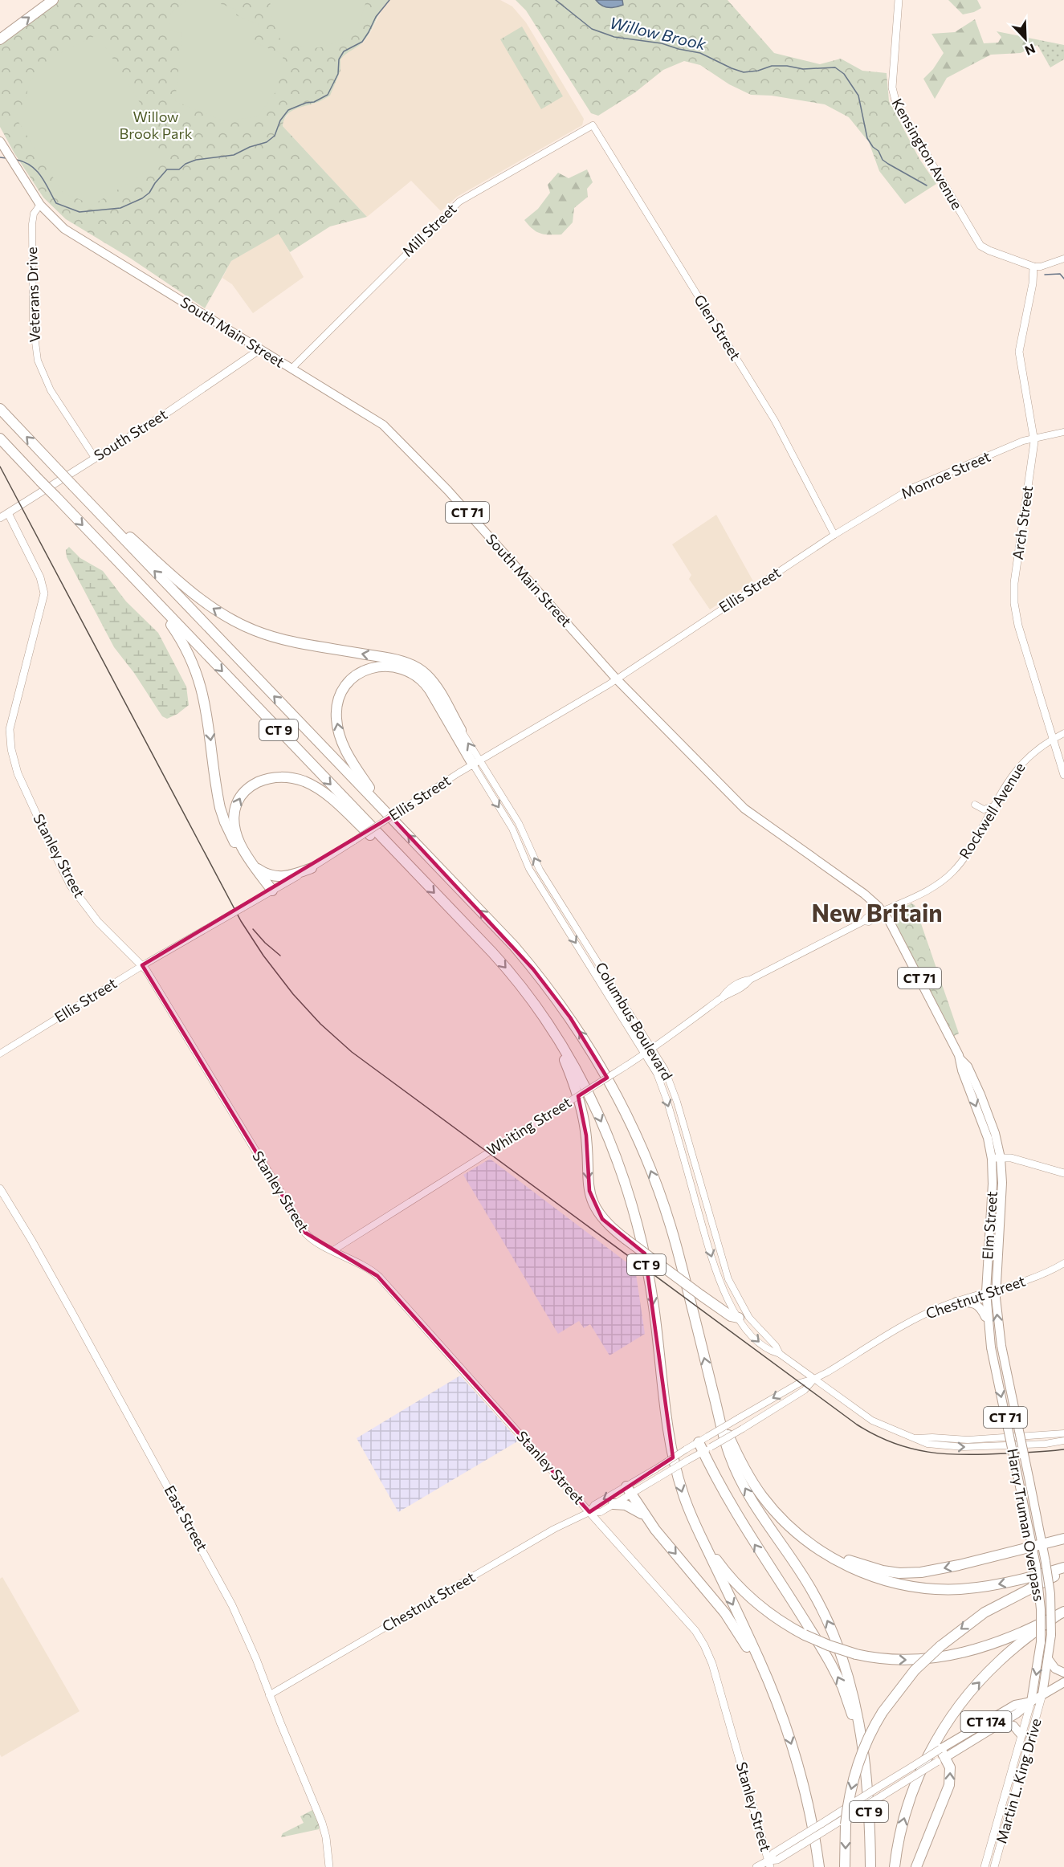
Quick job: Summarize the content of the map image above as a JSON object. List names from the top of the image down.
{
  "streets": {
    "highway": ["CT 9"],
    "main road": [
      "Kensington Avenue",
      "South Main Street",
      "South Street",
      "CT 71",
      "Arch Street",
      "Stanley Street",
      "Elm Street",
      "East Street",
      "Harry Truman Overpass",
      "CT 174",
      "Martin L. King Drive"
    ],
    "street": [
      "Mill Street",
      "Veterans Drive",
      "Glen Street",
      "Monroe Street",
      "Ellis Street",
      "Rockwell Avenue",
      "Columbus Boulevard",
      "Whiting Street",
      "Chestnut Street"
    ]
  },
  "crossings": [
    ["Kensington Avenue", "Arch Street"],
    ["Mill Street", "Glen Street"],
    ["Mill Street", "South Main Street"],
    ["Veterans Drive", "South Main Street"],
    ["Veterans Drive", "South Street"],
    ["Glen Street", "Monroe Street"],
    ["Glen Street", "Ellis Street"],
    ["South Main Street", "South Street"],
    ["South Main Street", "CT 71"],
    ["South Main Street", "Ellis Street"],
    ["South Main Street", "Rockwell Avenue"],
    ["South Main Street", "Whiting Street"],
    ["South Street", "Stanley Street"],
    ["Monroe Street", "Arch Street"],
    ["Monroe Street", "Ellis Street"],
    ["CT 71", "Rockwell Avenue"],
    ["CT 71", "Whiting Street"],
    ["CT 71", "Elm Street"],
    ["Arch Street", "Rockwell Avenue"],
    ["Ellis Street", "Stanley Street"],
    ["Ellis Street", "Columbus Boulevard"],
    ["Rockwell Avenue", "Whiting Street"],
    ["Stanley Street", "Whiting Street"],
    ["Stanley Street", "Chestnut Street"],
    ["Stanley Street", "CT 174"],
    ["Columbus Boulevard", "Whiting Street"],
    ["Columbus Boulevard", "Chestnut Street"],
    ["Elm Street", "Chestnut Street"],
    ["Elm Street", "Harry Truman Overpass"],
    ["Chestnut Street", "East Street"],
    ["Chestnut Street", "Harry Truman Overpass"],
    ["Harry Truman Overpass", "CT 174"],
    ["Harry Truman Overpass", "Martin L. King Drive"],
    ["CT 174", "Martin L. King Drive"]
  ],
  "districts": ["New Britain"],
  "water": ["Willow Brook"],
  "parks": ["Willow Brook Park"],
  "north": "bottom right"
}
